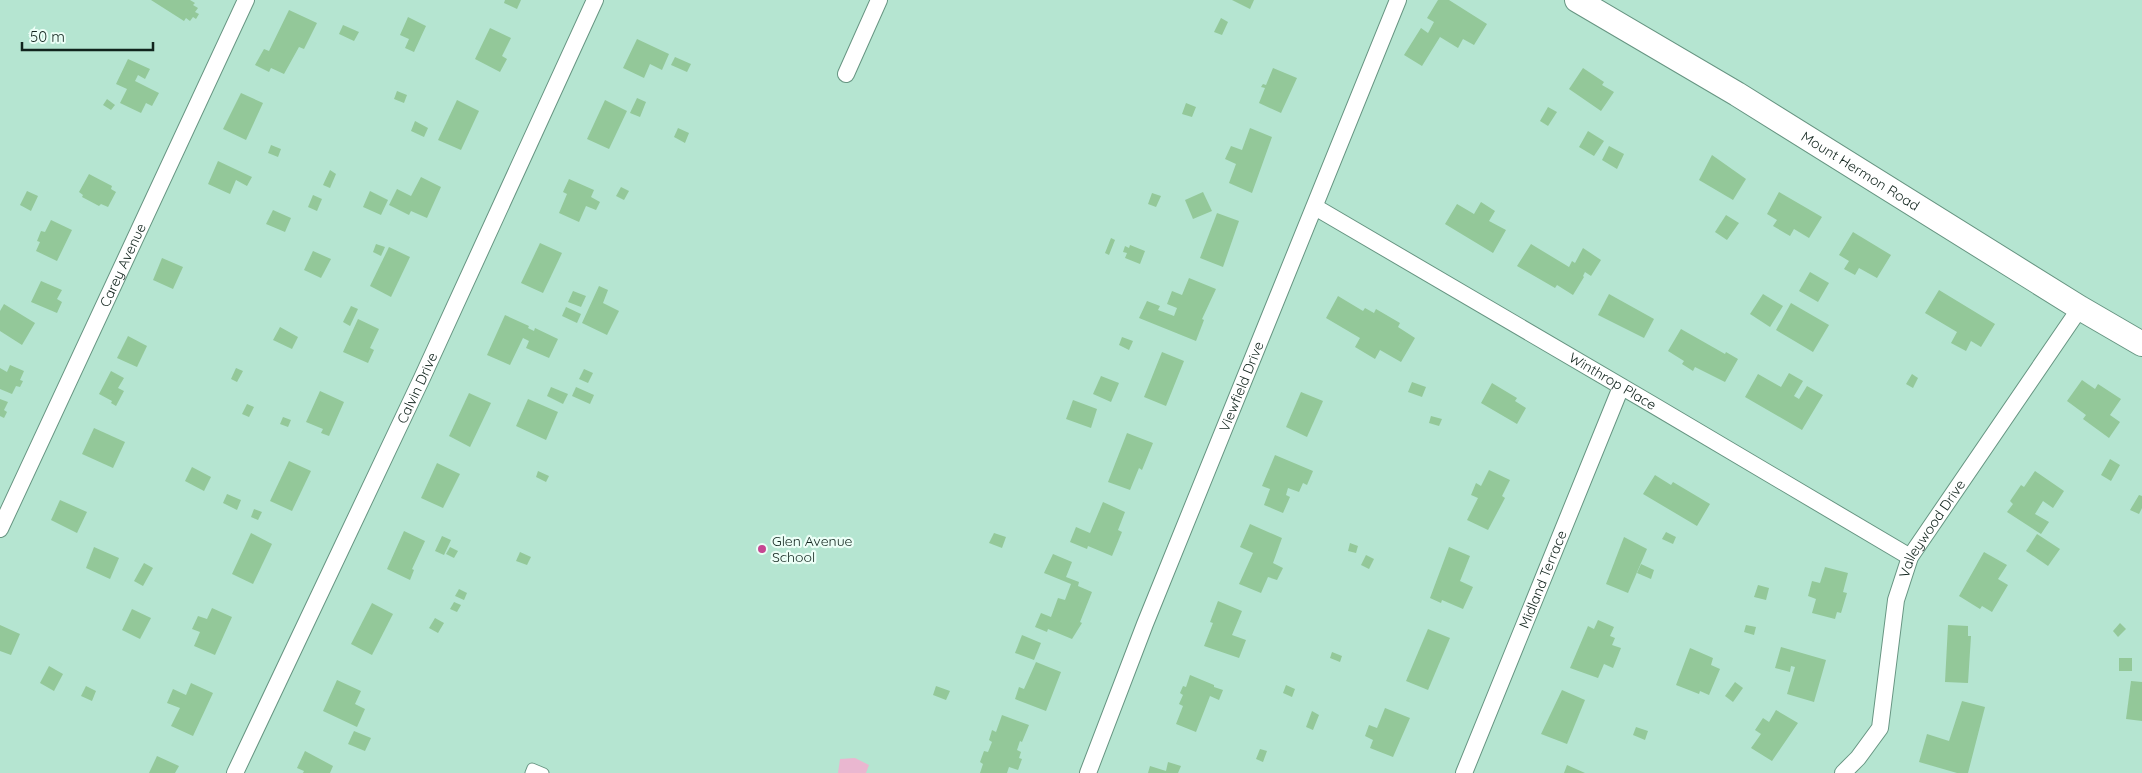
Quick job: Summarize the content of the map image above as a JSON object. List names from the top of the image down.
{
  "streets": {
    "main road": ["Mount Hermon Road"],
    "street": [
      "Carey Avenue",
      "Winthrop Place",
      "Viewfield Drive",
      "Calvin Drive",
      "Valleywood Drive",
      "Midland Terrace"
    ]
  },
  "crossings": [
    ["Mount Hermon Road", "Valleywood Drive"],
    ["Winthrop Place", "Viewfield Drive"],
    ["Winthrop Place", "Valleywood Drive"],
    ["Winthrop Place", "Midland Terrace"]
  ],
  "places": ["Glen Avenue School"],
  "scale_bar": "50 m"
}
